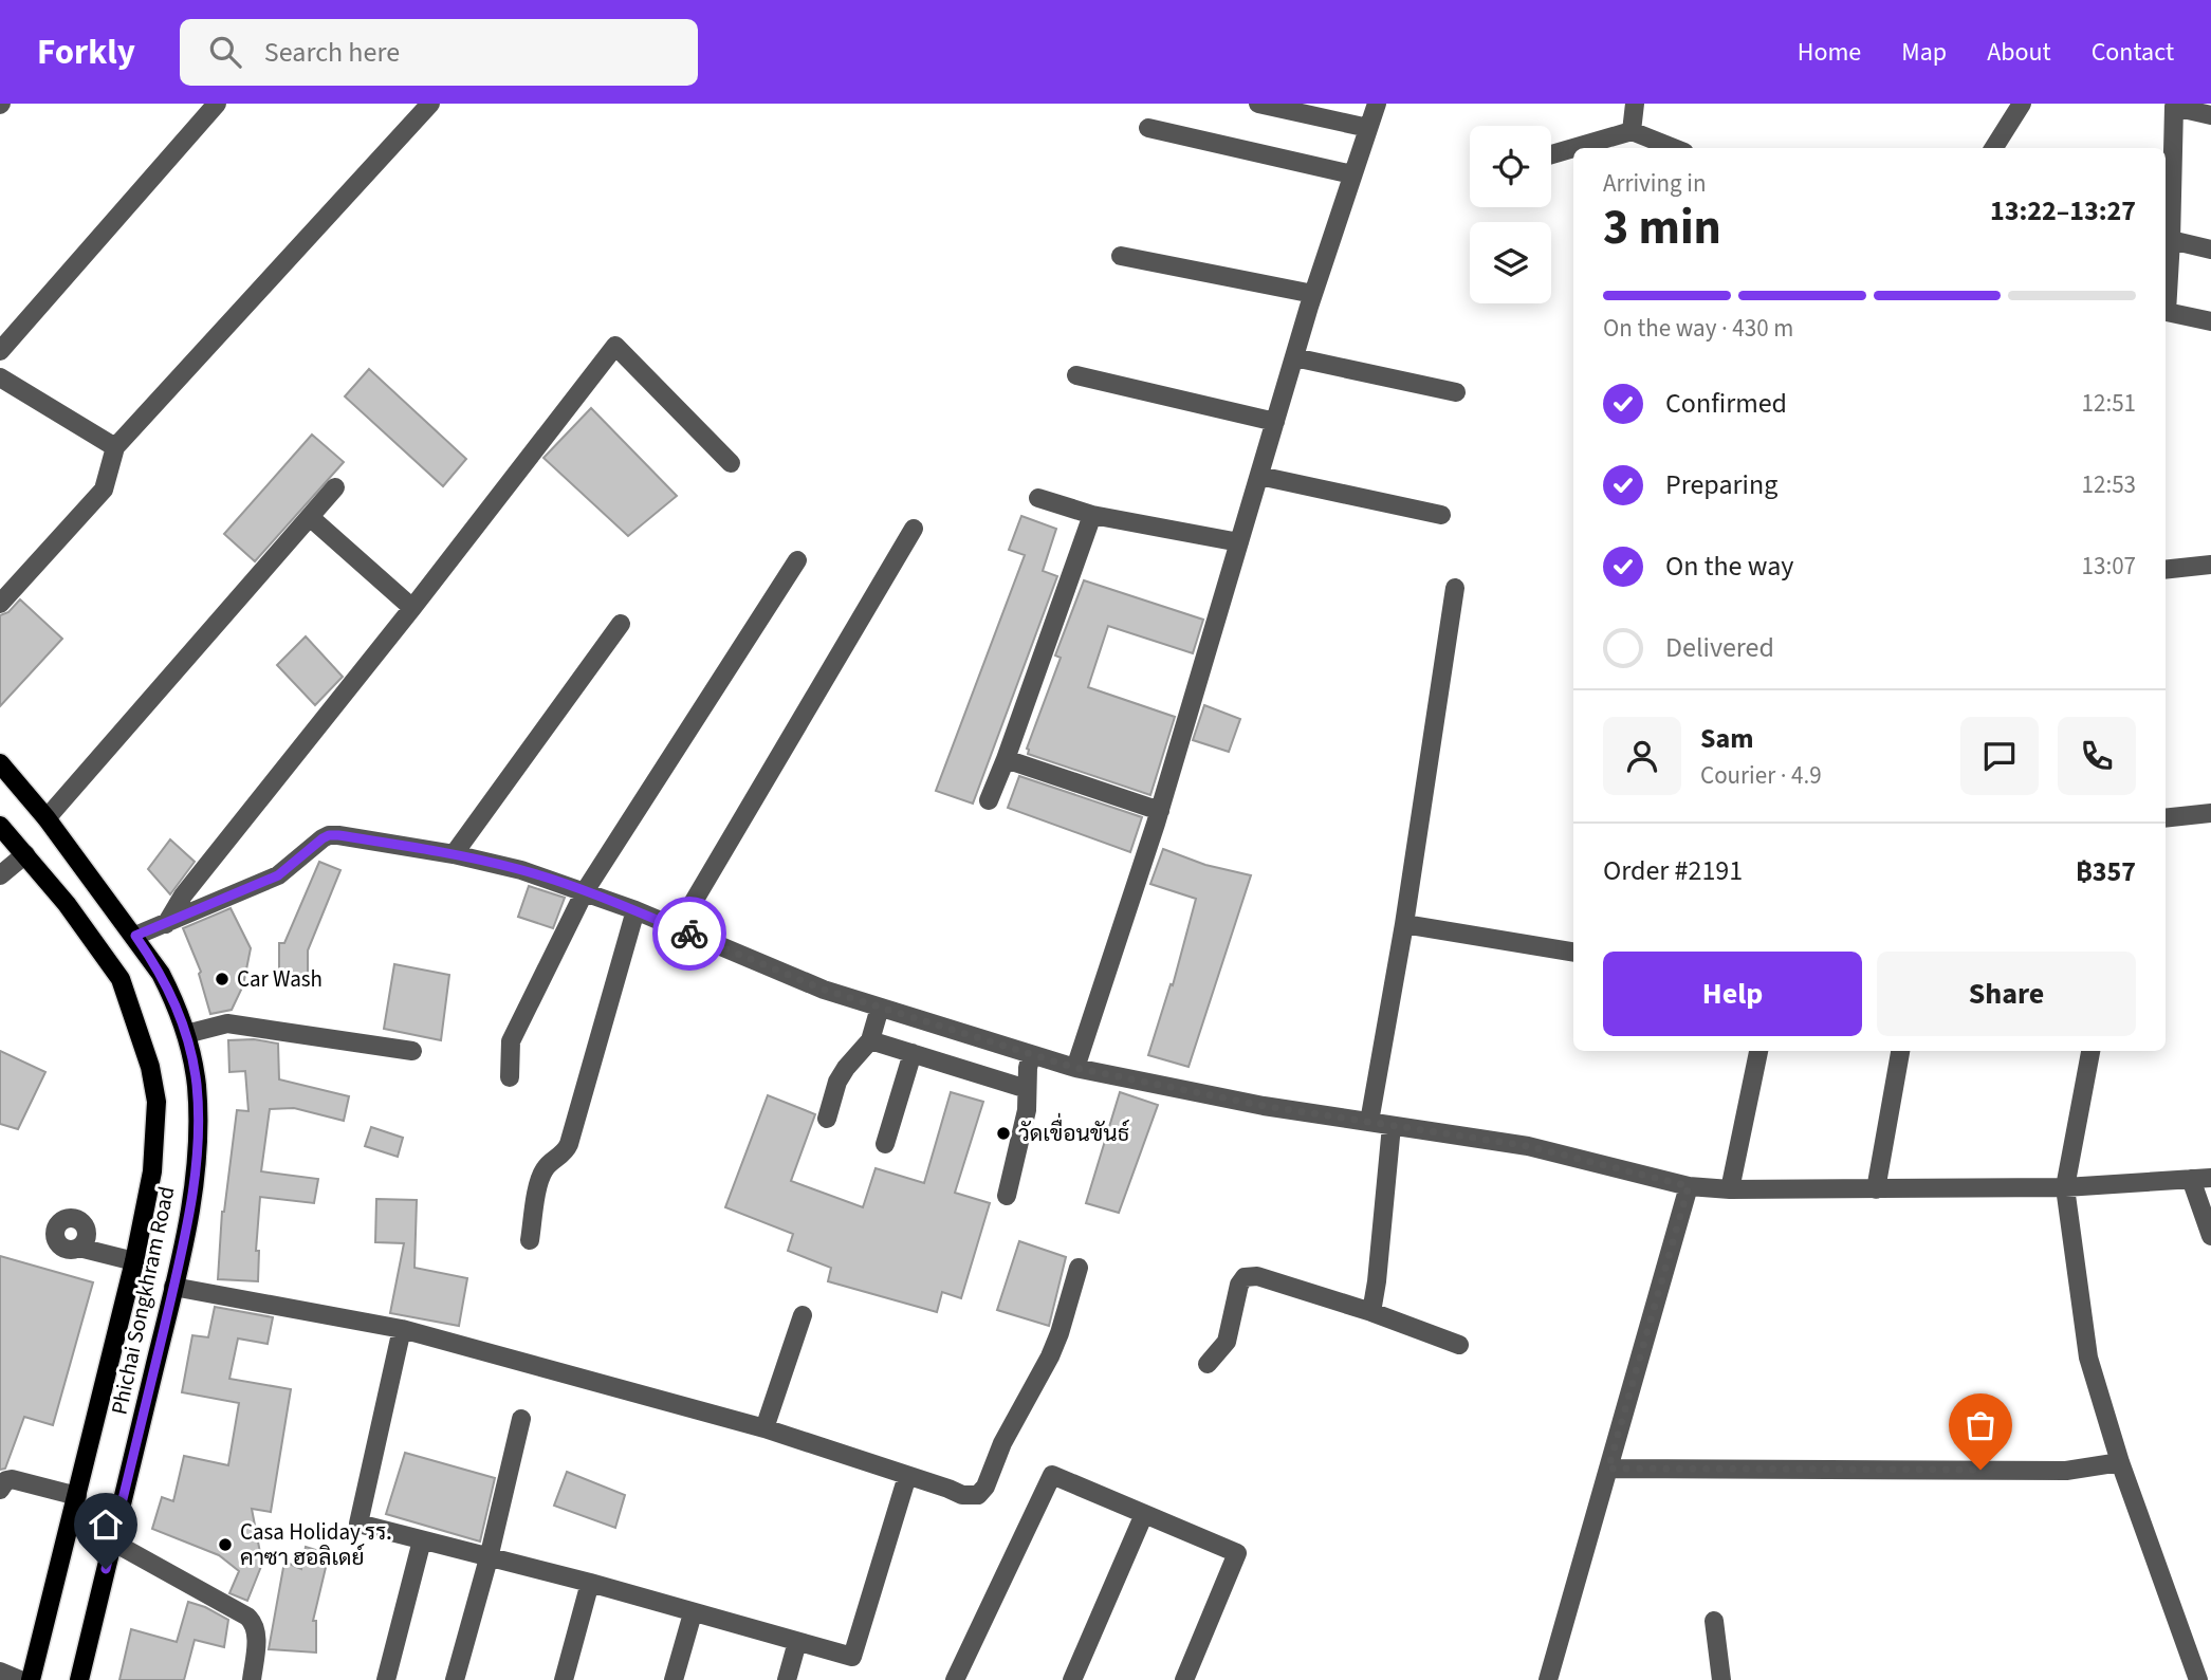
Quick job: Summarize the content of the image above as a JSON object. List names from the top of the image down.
{
  "streets": {
    "main road": ["Phichai Songkhram Road"]
  },
  "places": ["Car Wash", "วัดเขื่อนขันธ์", "Casa Holiday รร. คาซา ฮอลิเดย์"],
  "page": {
    "header": "Forkly",
    "search": "Search here",
    "nav": [
      "Home",
      "Map",
      "About",
      "Contact"
    ],
    "heading": ["3 min", "Arriving in", "13:22–13:27"],
    "panel": [
      "Sam",
      "Courier · 4.9",
      "Order #2191",
      "฿357"
    ],
    "bar": "On the way · 430 m",
    "list": [
      ["Confirmed", "12:51"],
      ["Preparing", "12:53"],
      ["On the way", "13:07"],
      "Delivered"
    ],
    "buttons": ["Help", "Share"]
  }
}
